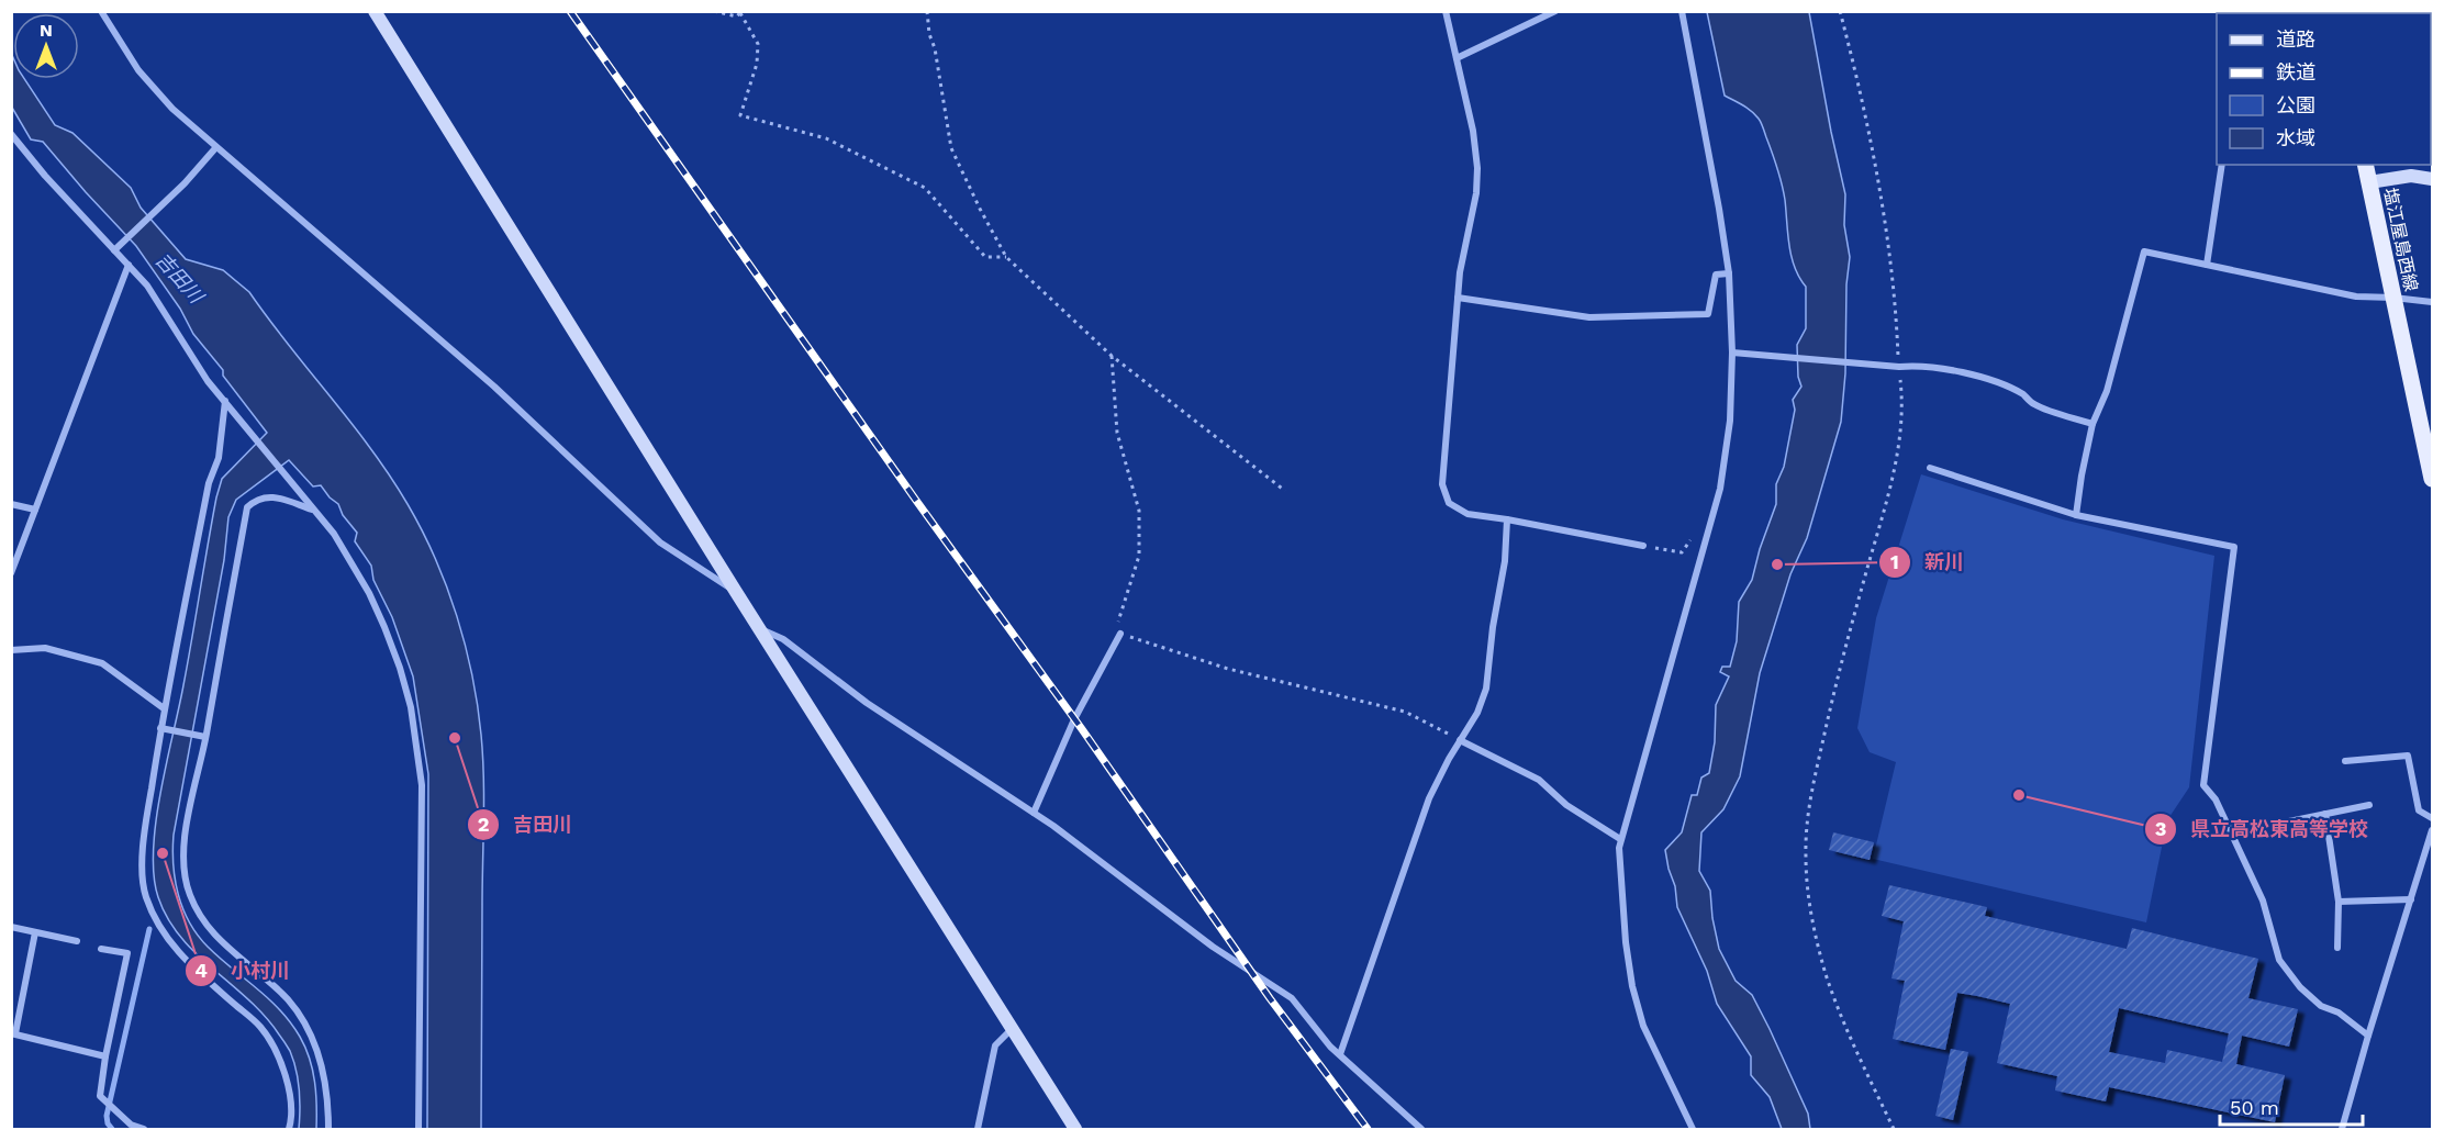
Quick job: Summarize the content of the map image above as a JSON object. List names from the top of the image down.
{
  "streets": {
    "main road": ["塩江屋島西線"]
  },
  "water": ["吉田川"],
  "places": [
    "新川",
    "吉田川",
    "県立高松東高等学校",
    "小村川"
  ],
  "legend": [
    "道路",
    "鉄道",
    "公園",
    "水域"
  ],
  "scale_bar": "50 m",
  "north": "top"
}
